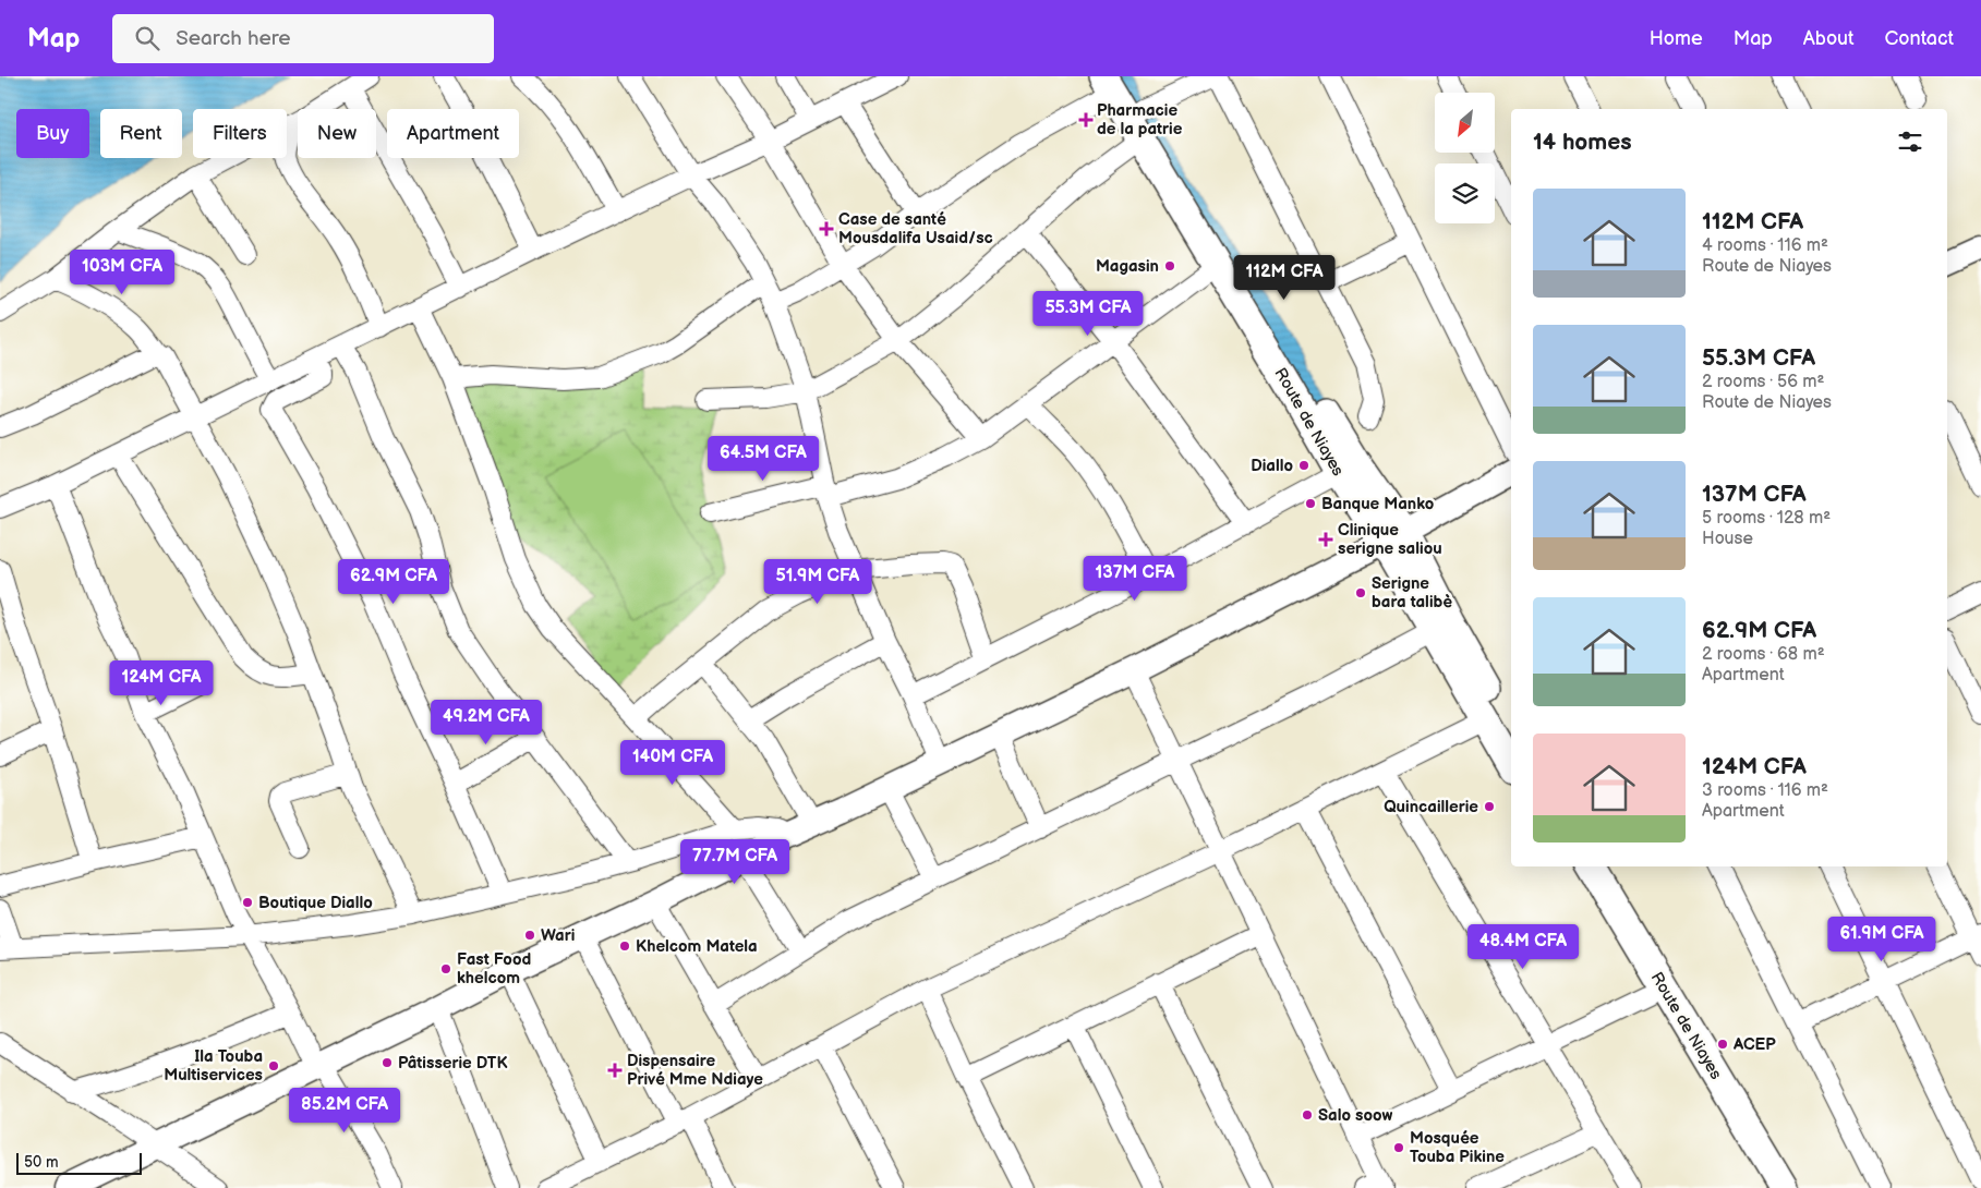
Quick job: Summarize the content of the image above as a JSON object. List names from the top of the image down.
{
  "streets": {
    "main road": ["Route de Niayes"]
  },
  "places": {
    "health": [
      "Pharmacie de la patrie",
      "Case de santé Mousdalifa Usaid/sc",
      "Clinique serigne saliou",
      "Dispensaire Privé Mme Ndiaye"
    ],
    "other": [
      "Magasin",
      "Diallo",
      "Banque Manko",
      "Serigne bara talibè",
      "Quincaillerie",
      "Boutique Diallo",
      "Wari",
      "Khelcom Matela",
      "Fast Food khelcom",
      "ACEP",
      "Pâtisserie DTK",
      "Ila Touba Multiservices",
      "Salo soow",
      "Mosquée Touba Pikine"
    ]
  },
  "scale_bar": "50 m",
  "north": "bottom left",
  "page": {
    "header": "Map",
    "search": "Search here",
    "nav": [
      "Home",
      "Map",
      "About",
      "Contact"
    ],
    "chip": [
      "Buy",
      "Rent",
      "Filters",
      "New",
      "Apartment"
    ],
    "heading": "14 homes",
    "list": [
      {
        "name": "112M CFA",
        "note": "4 rooms · 116 m² · Route de Niayes"
      },
      {
        "name": "55.3M CFA",
        "note": "2 rooms · 56 m² · Route de Niayes"
      },
      {
        "name": "137M CFA",
        "note": "5 rooms · 128 m² · House"
      },
      {
        "name": "62.9M CFA",
        "note": "2 rooms · 68 m² · Apartment"
      },
      {
        "name": "124M CFA",
        "note": "3 rooms · 116 m² · Apartment"
      }
    ],
    "price": [
      "103M CFA",
      "112M CFA",
      "55.3M CFA",
      "64.5M CFA",
      "137M CFA",
      "62.9M CFA",
      "51.9M CFA",
      "124M CFA",
      "49.2M CFA",
      "140M CFA",
      "77.7M CFA",
      "61.9M CFA",
      "48.4M CFA",
      "85.2M CFA"
    ],
    "scale": "50 m"
  }
}
